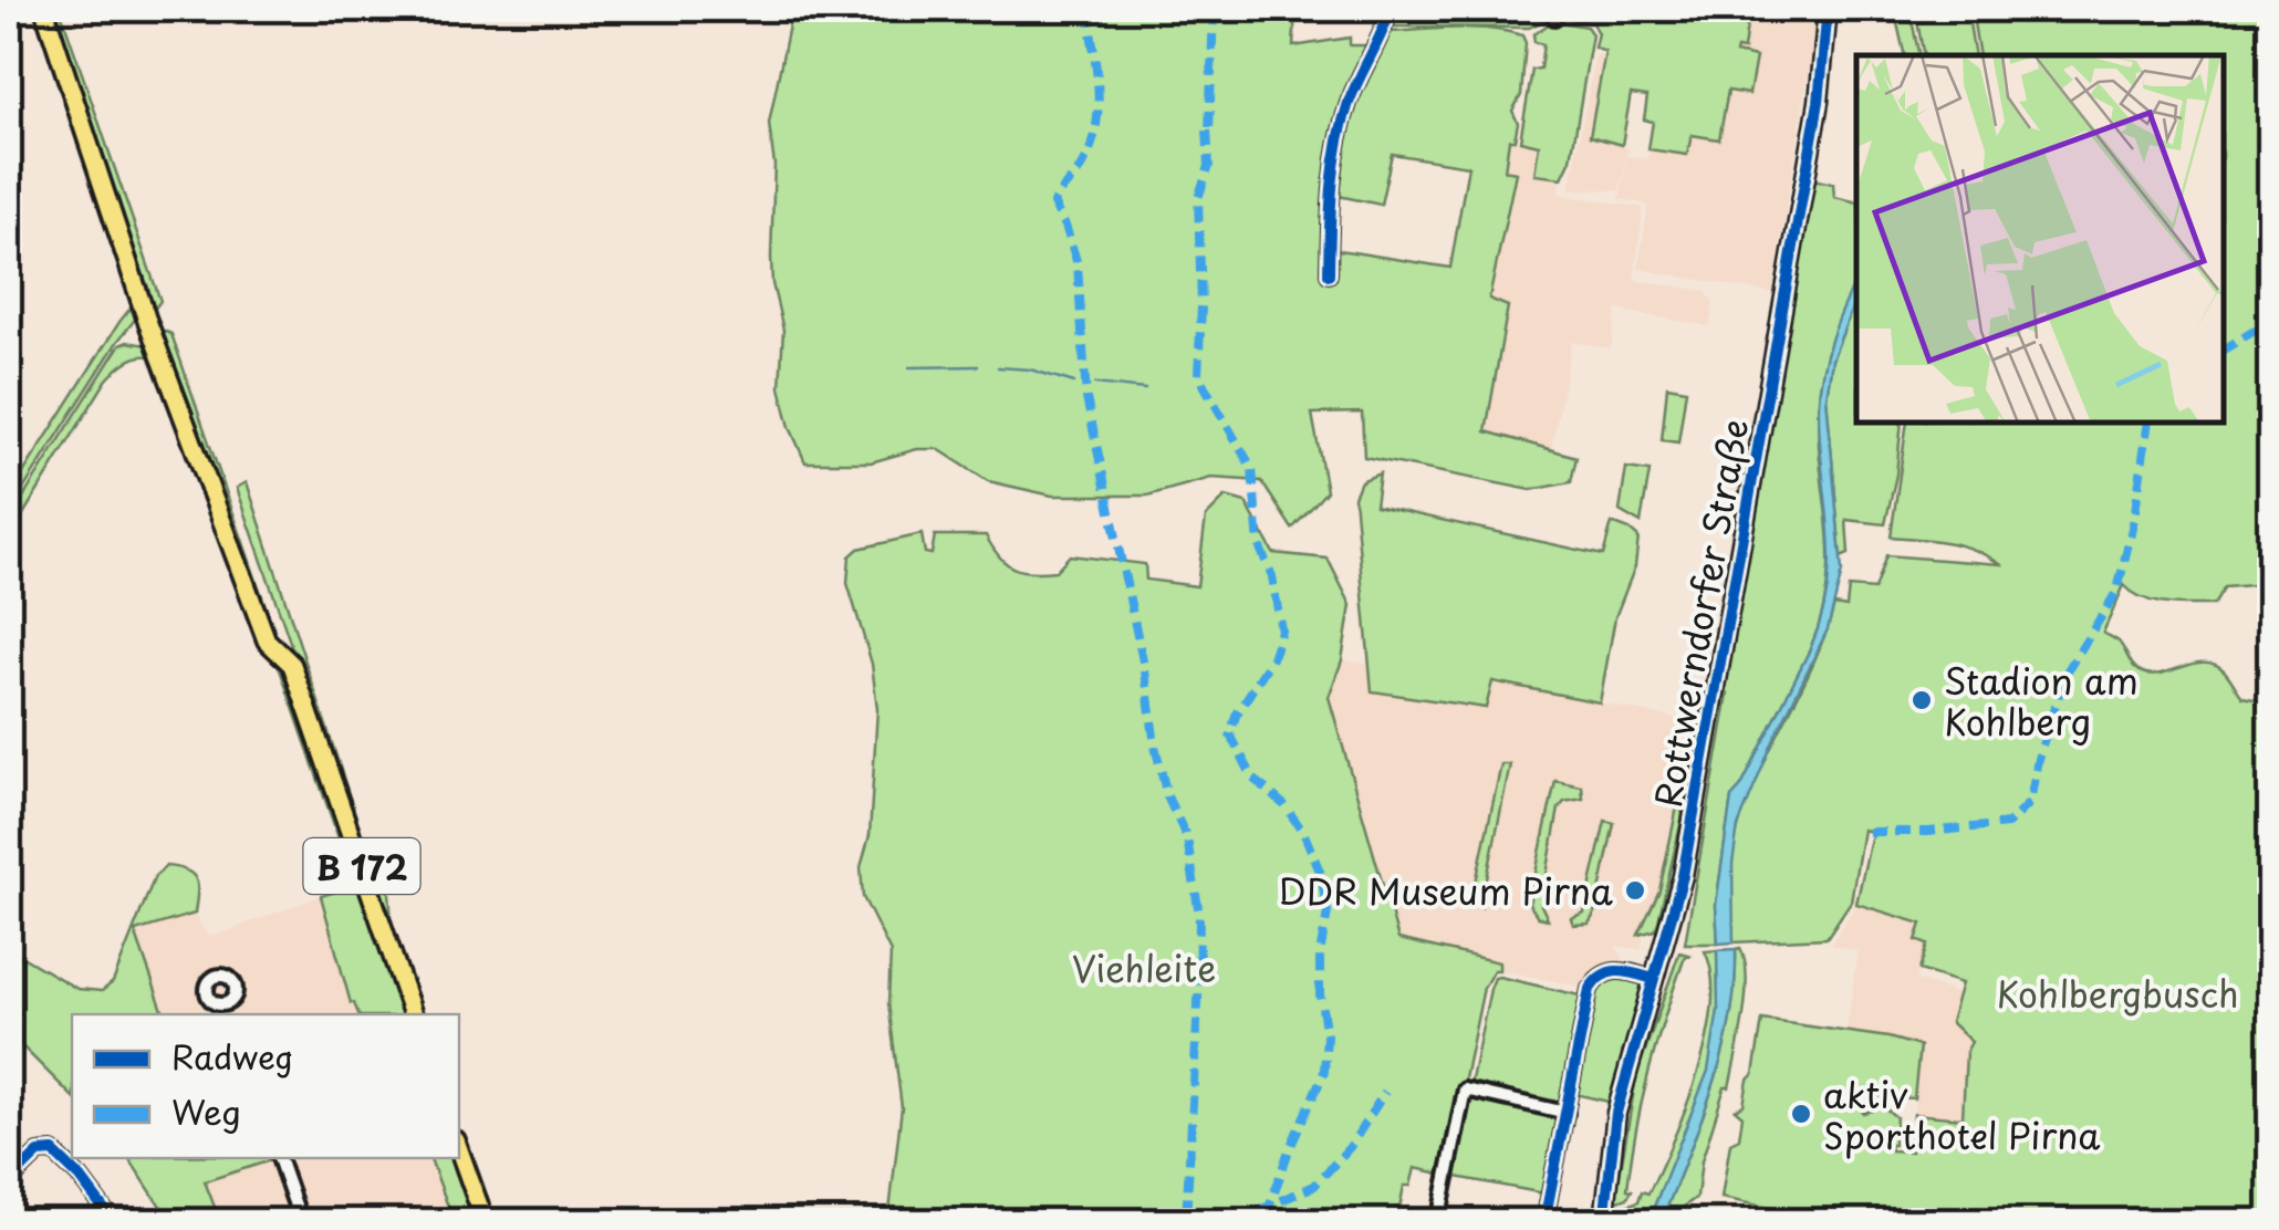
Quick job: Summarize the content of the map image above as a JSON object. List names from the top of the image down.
{
  "streets": {
    "main road": ["Rottwerndorfer Straße", "B 172"]
  },
  "parks": ["Viehleite", "Kohlbergbusch"],
  "places": ["Stadion am Kohlberg", "DDR Museum Pirna", "aktiv Sporthotel Pirna"],
  "legend": ["Radweg", "Weg"]
}
